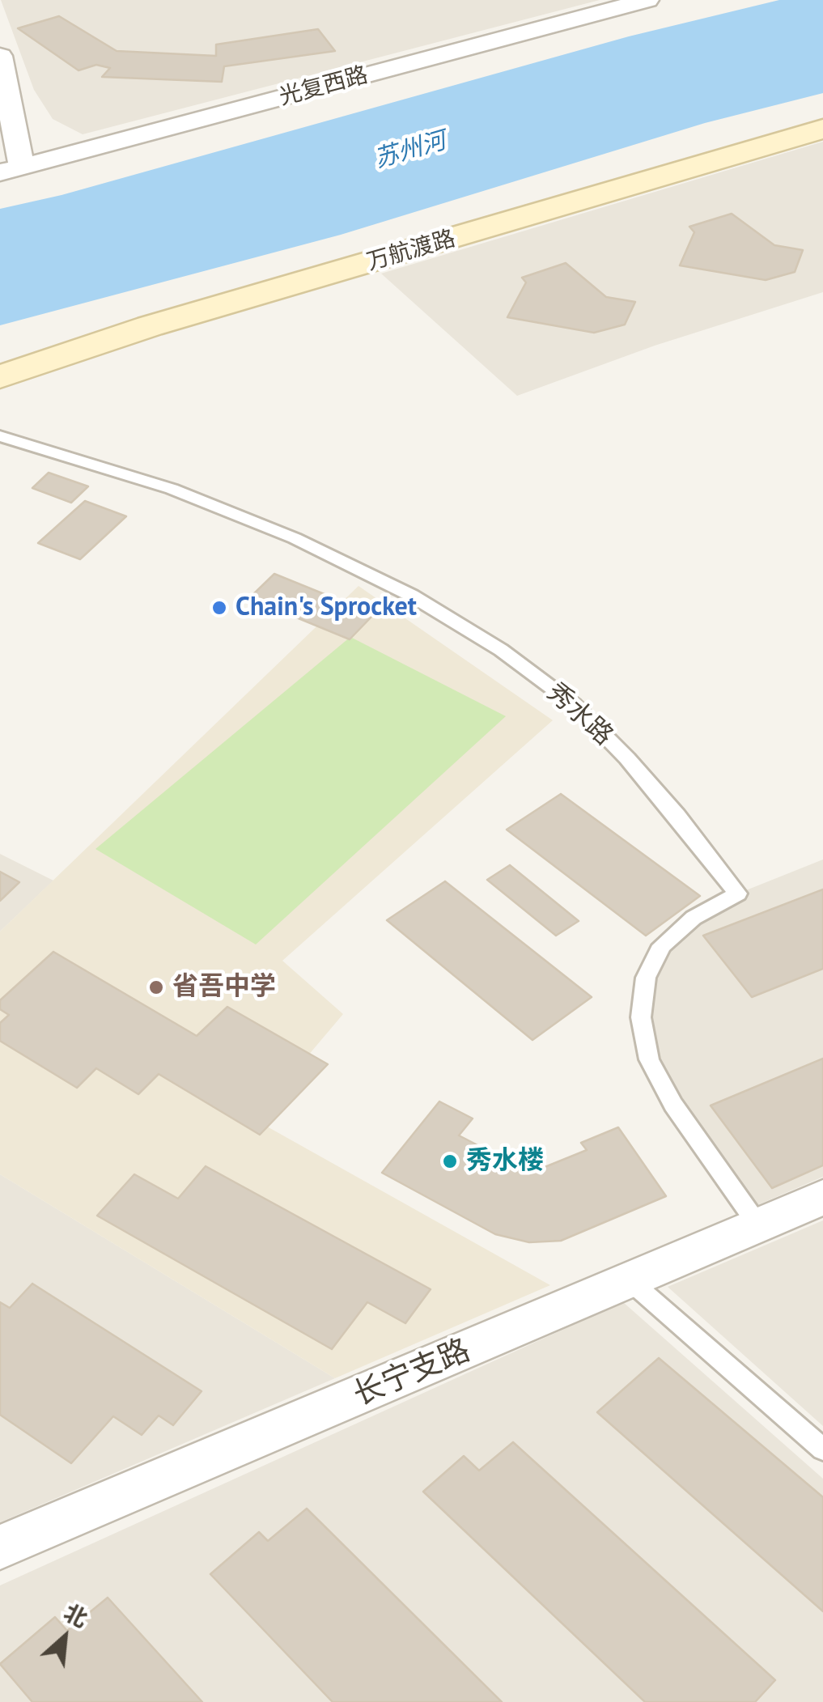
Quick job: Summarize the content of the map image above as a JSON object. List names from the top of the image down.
{
  "streets": {
    "street": ["光复西路", "万航渡路", "长宁支路"],
    "lane": ["秀水路"]
  },
  "crossings": [
    ["秀水路", "长宁支路"]
  ],
  "water": ["苏州河"],
  "places": ["Chain's Sprocket", "省吾中学", "秀水楼"],
  "north": "top right"
}
